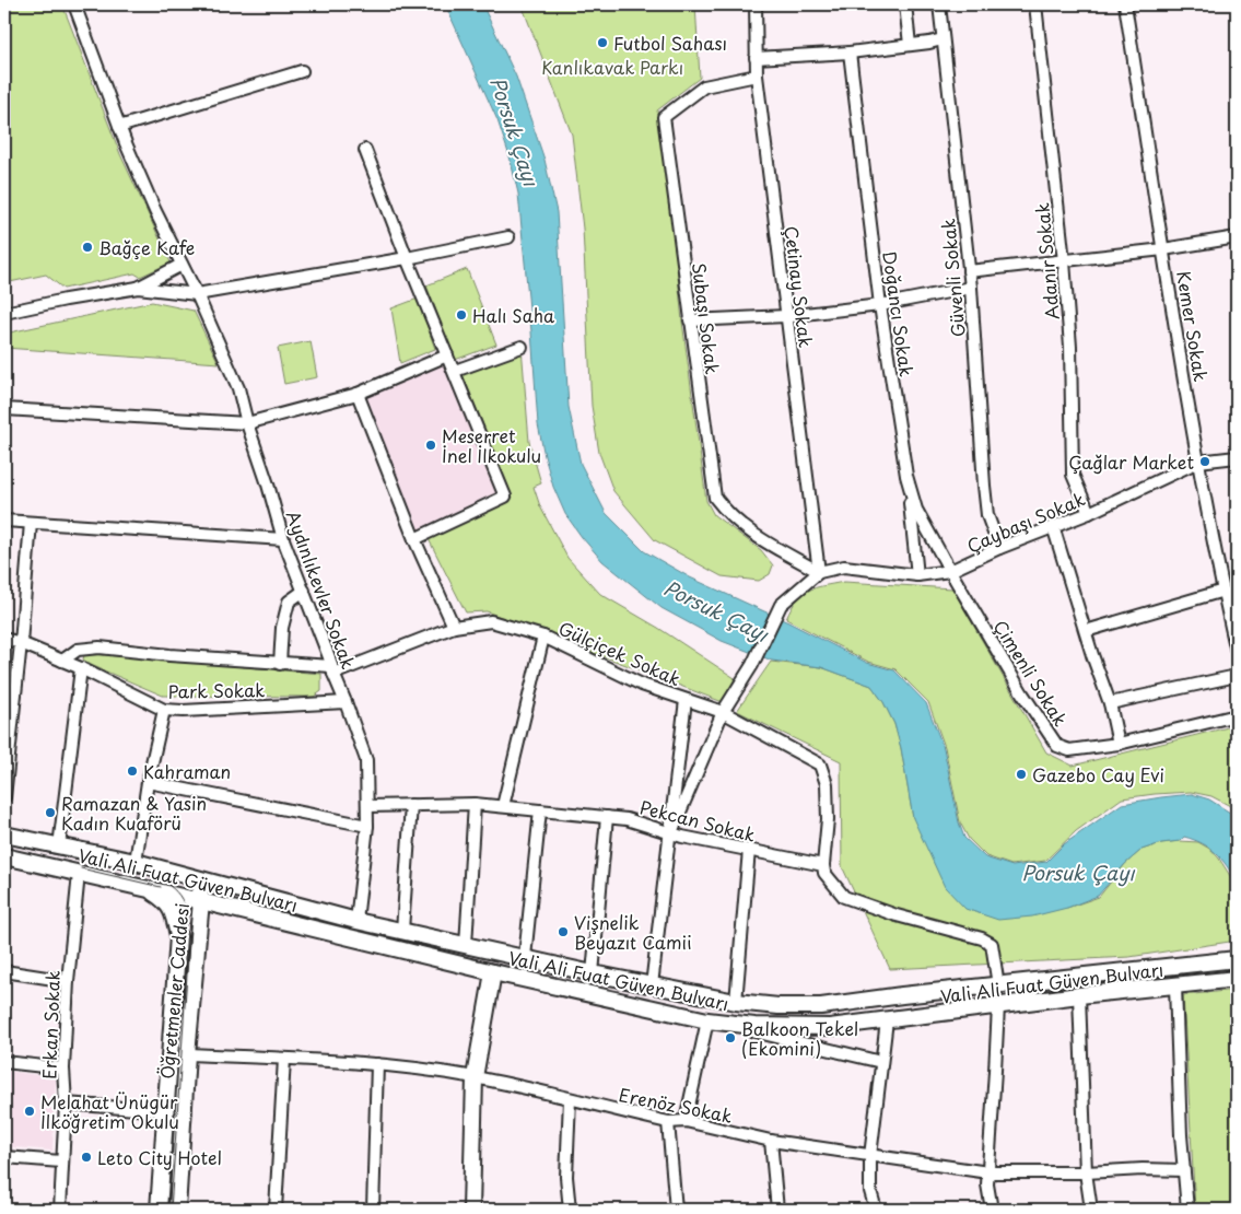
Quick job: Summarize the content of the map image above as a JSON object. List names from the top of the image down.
{
  "streets": {
    "main road": ["Vali Ali Fuat Güven Bulvarı", "Öğretmenler Caddesi"],
    "street": [
      "Adanır Sokak",
      "Güvenli Sokak",
      "Çetinay Sokak",
      "Doğancı Sokak",
      "Subaşı Sokak",
      "Kemer Sokak",
      "Çaybaşı Sokak",
      "Aydınlıkevler Sokak",
      "Gülçiçek Sokak",
      "Çimenli Sokak",
      "Park Sokak",
      "Pekcan Sokak",
      "Erkan Sokak",
      "Erenöz Sokak"
    ]
  },
  "crossings": [
    ["Adanır Sokak", "Çaybaşı Sokak"],
    ["Güvenli Sokak", "Çaybaşı Sokak"],
    ["Çetinay Sokak", "Subaşı Sokak"],
    ["Çetinay Sokak", "Çaybaşı Sokak"],
    ["Doğancı Sokak", "Çaybaşı Sokak"],
    ["Doğancı Sokak", "Çimenli Sokak"],
    ["Subaşı Sokak", "Çaybaşı Sokak"],
    ["Kemer Sokak", "Çaybaşı Sokak"],
    ["Çaybaşı Sokak", "Çimenli Sokak"],
    ["Aydınlıkevler Sokak", "Gülçiçek Sokak"],
    ["Aydınlıkevler Sokak", "Park Sokak"],
    ["Aydınlıkevler Sokak", "Pekcan Sokak"],
    ["Aydınlıkevler Sokak", "Vali Ali Fuat Güven Bulvarı"],
    ["Gülçiçek Sokak", "Pekcan Sokak"],
    ["Vali Ali Fuat Güven Bulvarı", "Öğretmenler Caddesi"],
    ["Vali Ali Fuat Güven Bulvarı", "Erkan Sokak"],
    ["Öğretmenler Caddesi", "Erenöz Sokak"]
  ],
  "water": ["Porsuk Çayı"],
  "parks": ["Kanlıkavak Parkı"],
  "places": [
    "Futbol Sahası",
    "Bağçe Kafe",
    "Halı Saha",
    "Meserret İnel İlkokulu",
    "Çağlar Market",
    "Kahraman",
    "Gazebo Cay Evi",
    "Ramazan & Yasin Kadın Kuaförü",
    "Vişnelik Beyazıt Camii",
    "Balkoon Tekel (Ekomini)",
    "Melahat Ünügür İlköğretim Okulu",
    "Leto City Hotel"
  ]
}
